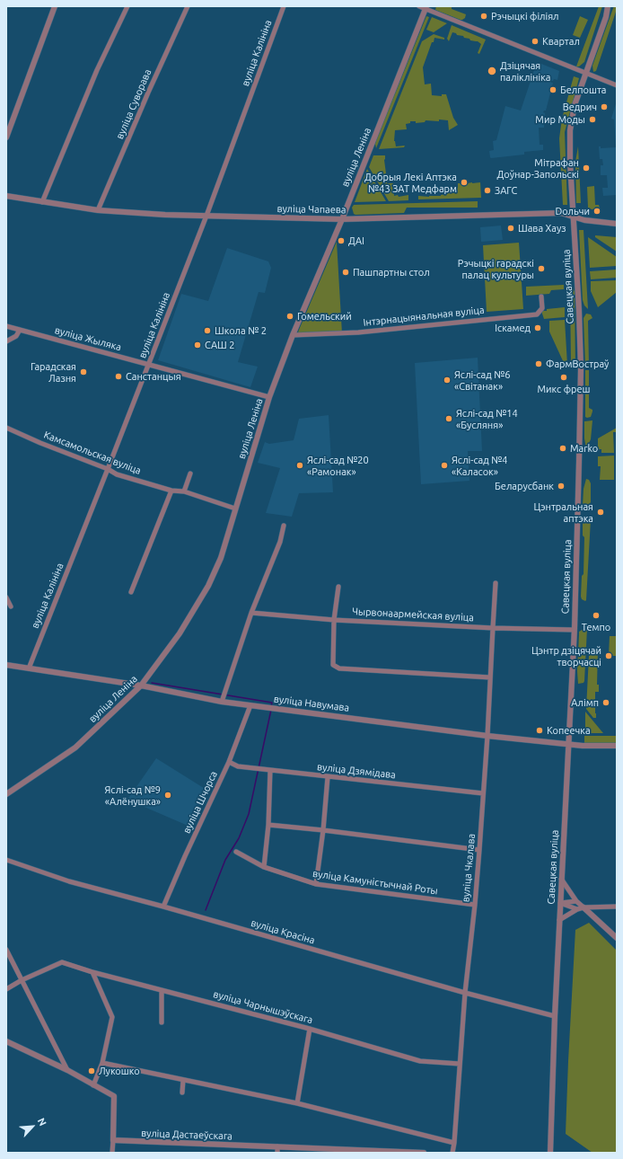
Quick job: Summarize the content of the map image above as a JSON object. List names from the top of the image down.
{
  "streets": {
    "street": [
      "вуліца Калініна",
      "вуліца Суворава",
      "вуліца Леніна",
      "вуліца Чапаева",
      "Савецкая вуліца",
      "Інтэрнацыянальная вуліца",
      "вуліца Жыляка",
      "Камсамольская вуліца",
      "Чырвонаармейская вуліца",
      "вуліца Навумава",
      "вуліца Дзямідава",
      "вуліца Шчорса",
      "вуліца Чкалава",
      "вуліца Камуністычнай Роты",
      "вуліца Красіна",
      "вуліца Чарнышэўскага",
      "вуліца Дастаеўскага"
    ]
  },
  "crossings": [
    ["вуліца Калініна", "вуліца Чапаева"],
    ["вуліца Калініна", "вуліца Жыляка"],
    ["вуліца Калініна", "Камсамольская вуліца"],
    ["вуліца Калініна", "вуліца Навумава"],
    ["вуліца Суворава", "вуліца Чапаева"],
    ["вуліца Леніна", "вуліца Чапаева"],
    ["вуліца Леніна", "Інтэрнацыянальная вуліца"],
    ["вуліца Леніна", "вуліца Жыляка"],
    ["вуліца Леніна", "Камсамольская вуліца"],
    ["вуліца Леніна", "вуліца Навумава"],
    ["вуліца Чапаева", "Савецкая вуліца"],
    ["Савецкая вуліца", "Чырвонаармейская вуліца"],
    ["Савецкая вуліца", "вуліца Навумава"],
    ["Савецкая вуліца", "вуліца Красіна"],
    ["Чырвонаармейская вуліца", "вуліца Чкалава"],
    ["вуліца Навумава", "вуліца Шчорса"],
    ["вуліца Навумава", "вуліца Чкалава"],
    ["вуліца Дзямідава", "вуліца Шчорса"],
    ["вуліца Дзямідава", "вуліца Чкалава"],
    ["вуліца Шчорса", "вуліца Красіна"],
    ["вуліца Чкалава", "вуліца Камуністычнай Роты"],
    ["вуліца Чкалава", "вуліца Красіна"],
    ["вуліца Чкалава", "вуліца Чарнышэўскага"]
  ],
  "places": [
    "Рэчыцкі філіял",
    "Квартал",
    "Дзіцячая паліклініка",
    "Белпошта",
    "Ведрич",
    "Мир Моды",
    "Мітрафан Доўнар-Запольскі",
    "Добрыя Лекі Аптэка №43 ЗАТ Медфарм",
    "ЗАГС",
    "Doльчи",
    "Шава Хауз",
    "ДАІ",
    "Рэчыцкі гарадскі палац культуры",
    "Пашпартны стол",
    "Гомельский",
    "Іскамед",
    "Школа № 2",
    "САШ 2",
    "ФармВостраў",
    "Гарадская Лазня",
    "Санстанцыя",
    "Микс фреш",
    "Яслі-сад №6 «Світанак»",
    "Яслі-сад №14 «Бусляня»",
    "Marko",
    "Яслі-сад №20 «Рамонак»",
    "Яслі-сад №4 «Каласок»",
    "Беларусбанк",
    "Цэнтральная аптэка",
    "Темпо",
    "Цэнтр дзіцячай творчасці",
    "Алімп",
    "Копеечка",
    "Яслі-сад №9 «Алёнушка»",
    "Лукошко"
  ],
  "north": "top right"
}
